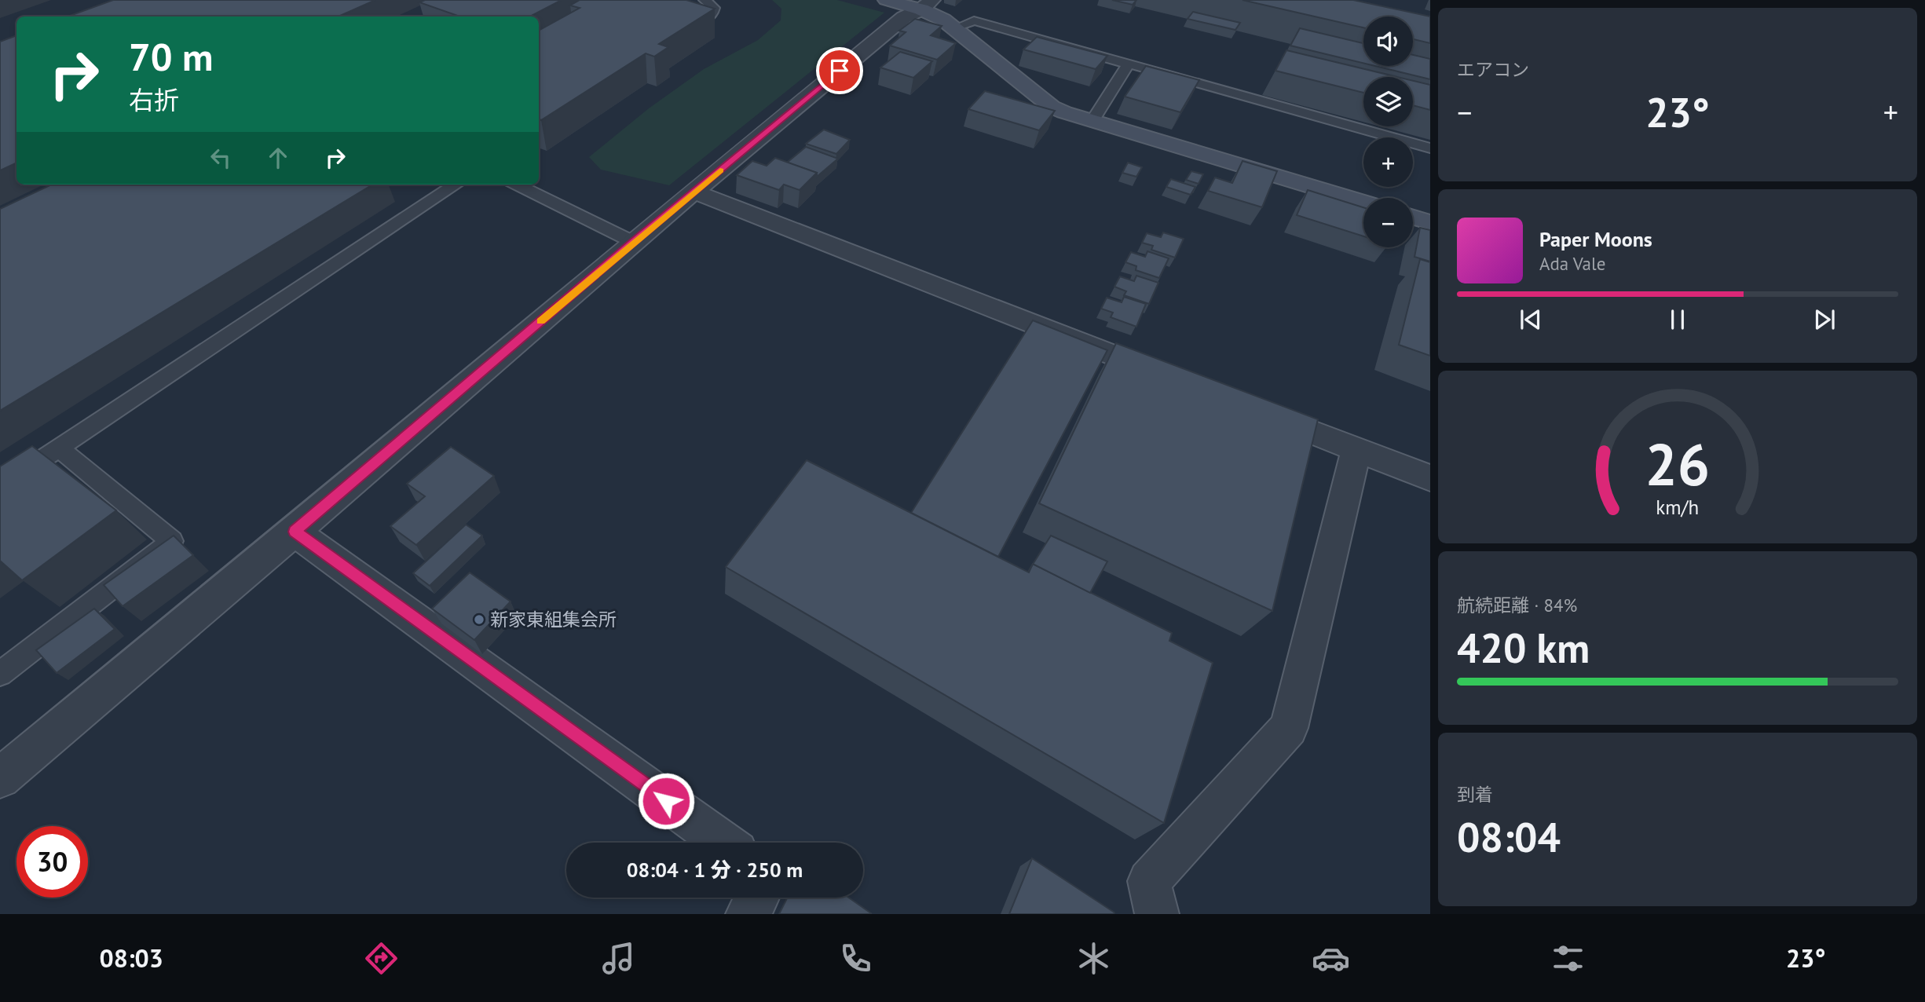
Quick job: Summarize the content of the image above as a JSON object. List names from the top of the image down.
{
  "places": ["新家東組集会所"],
  "page": {
    "tile": [
      "エアコン",
      ["航続距離 · 84%", "420 km"],
      ["到着", "08:04"]
    ],
    "map_buttons": ["+", "−"],
    "turn": ["70 m", "右折"],
    "heat": ["−", "23°", "+"],
    "song": ["Paper Moons", "Ada Vale"],
    "limit": "30",
    "trip": "08:04 · 1 分 · 250 m",
    "tabs": ["08:03", "23°"],
    "gauge": ["26", "km/h"]
  }
}
